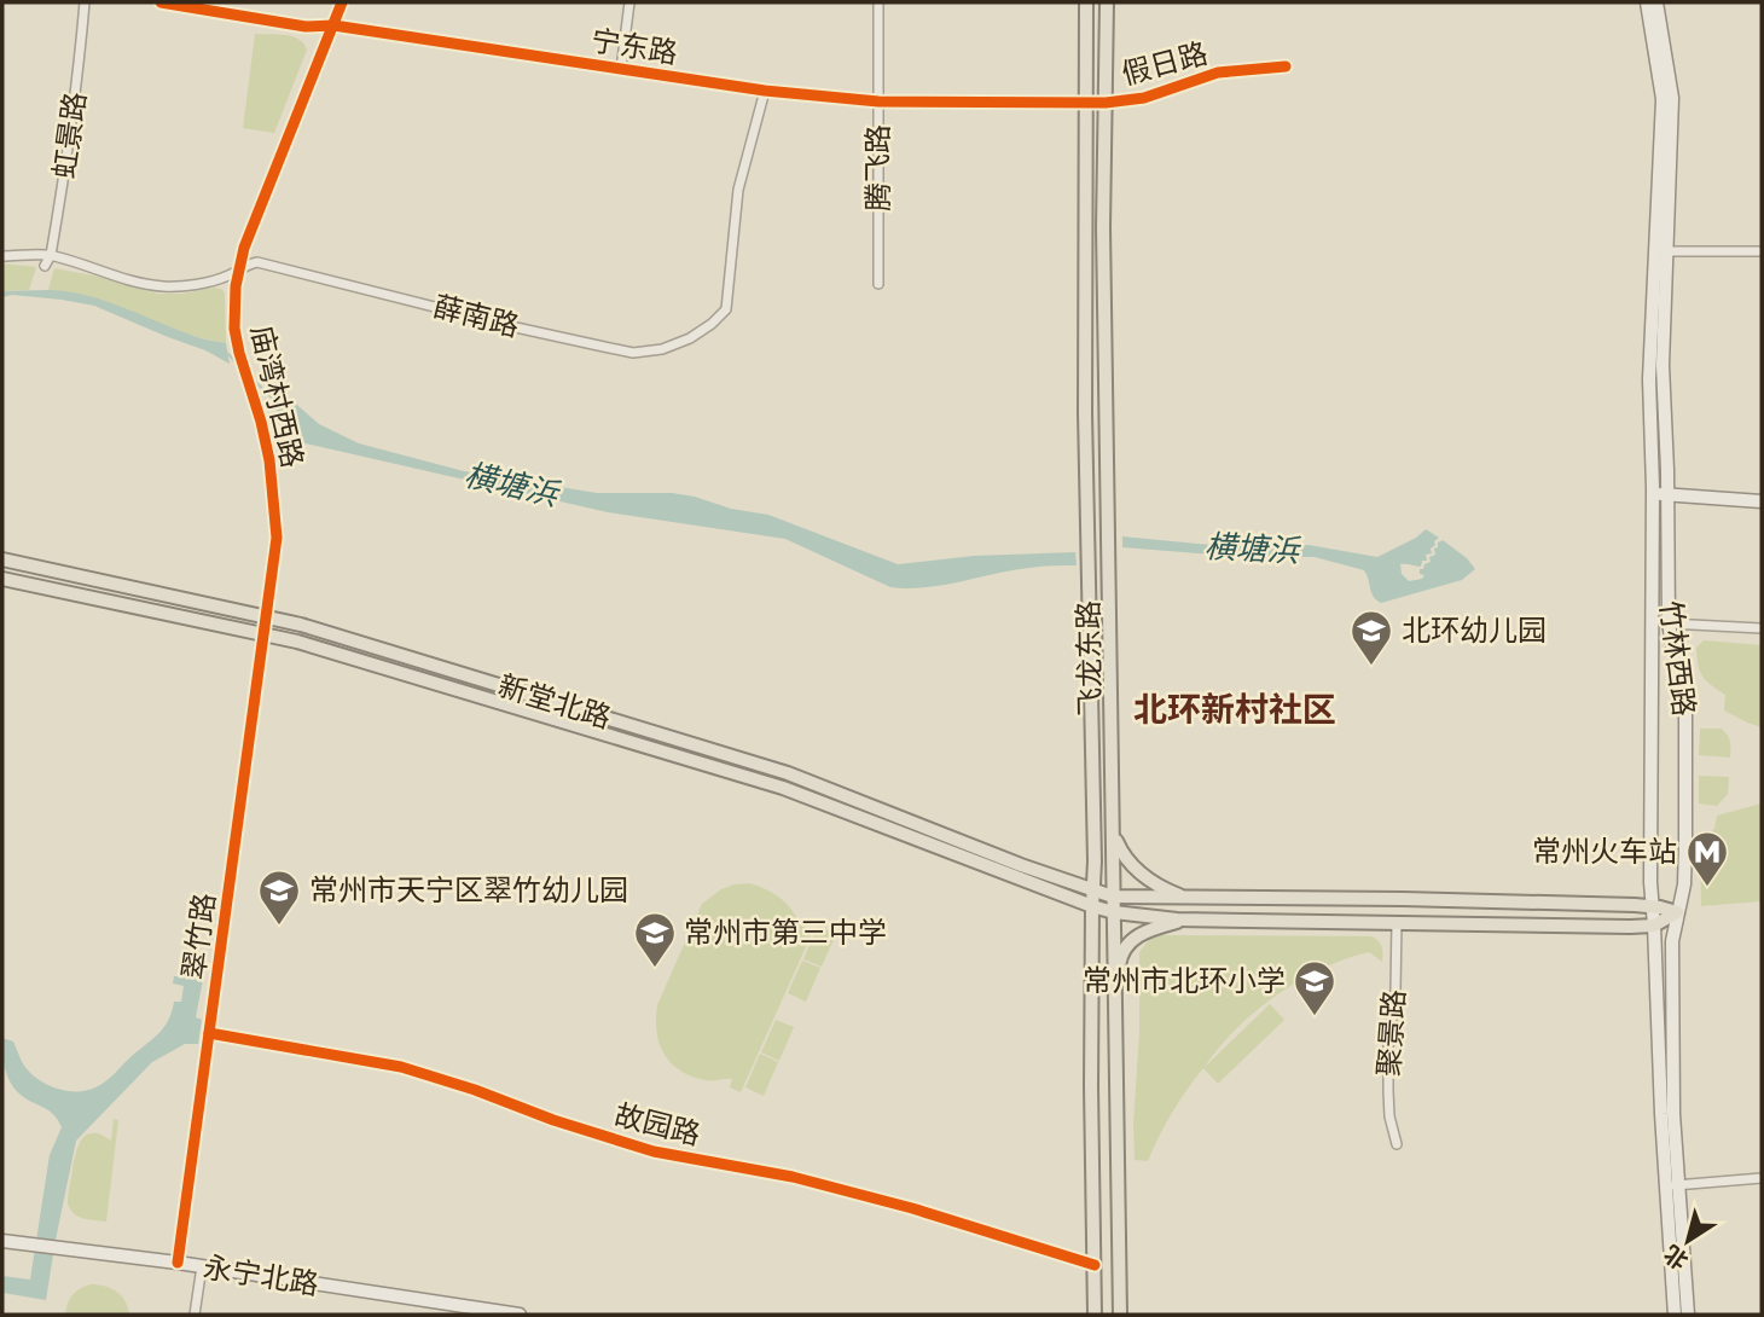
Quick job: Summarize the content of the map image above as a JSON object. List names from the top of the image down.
{
  "streets": {
    "main road": [
      "飞龙东路",
      "竹林西路",
      "新堂北路",
      "永宁北路"
    ],
    "street": [
      "宁东路",
      "假日路",
      "虹景路",
      "腾飞路",
      "薛南路",
      "庙湾村西路",
      "翠竹路",
      "聚景路",
      "故园路"
    ]
  },
  "crossings": [
    ["宁东路", "假日路"],
    ["宁东路", "腾飞路"],
    ["宁东路", "薛南路"],
    ["宁东路", "庙湾村西路"],
    ["宁东路", "飞龙东路"],
    ["假日路", "飞龙东路"],
    ["虹景路", "薛南路"],
    ["薛南路", "庙湾村西路"],
    ["庙湾村西路", "新堂北路"],
    ["庙湾村西路", "翠竹路"],
    ["飞龙东路", "新堂北路"],
    ["飞龙东路", "故园路"],
    ["竹林西路", "新堂北路"],
    ["新堂北路", "翠竹路"],
    ["翠竹路", "故园路"],
    ["翠竹路", "永宁北路"]
  ],
  "districts": ["北环新村社区"],
  "water": ["横塘浜"],
  "places": {
    "school or university": [
      "北环幼儿园",
      "常州市天宁区翠竹幼儿园",
      "常州市第三中学",
      "常州市北环小学"
    ],
    "metro station": ["常州火车站"]
  },
  "north": "bottom left"
}
